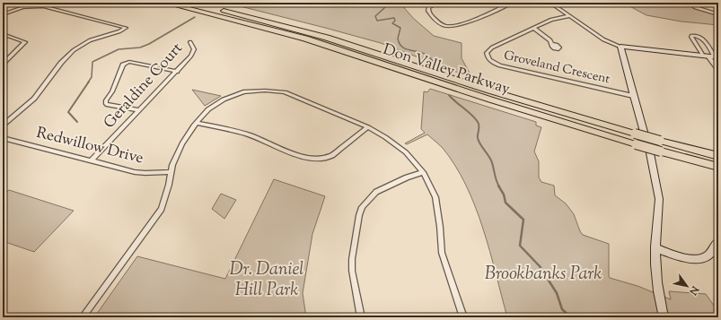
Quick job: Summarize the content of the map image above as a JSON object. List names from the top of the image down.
{
  "streets": {
    "highway": ["Don Valley Parkway"],
    "street": ["Groveland Crescent", "Geraldine Court", "Redwillow Drive"]
  },
  "crossings": [
    ["Geraldine Court", "Redwillow Drive"]
  ],
  "parks": ["Dr. Daniel Hill Park", "Brookbanks Park"],
  "north": "bottom right"
}
